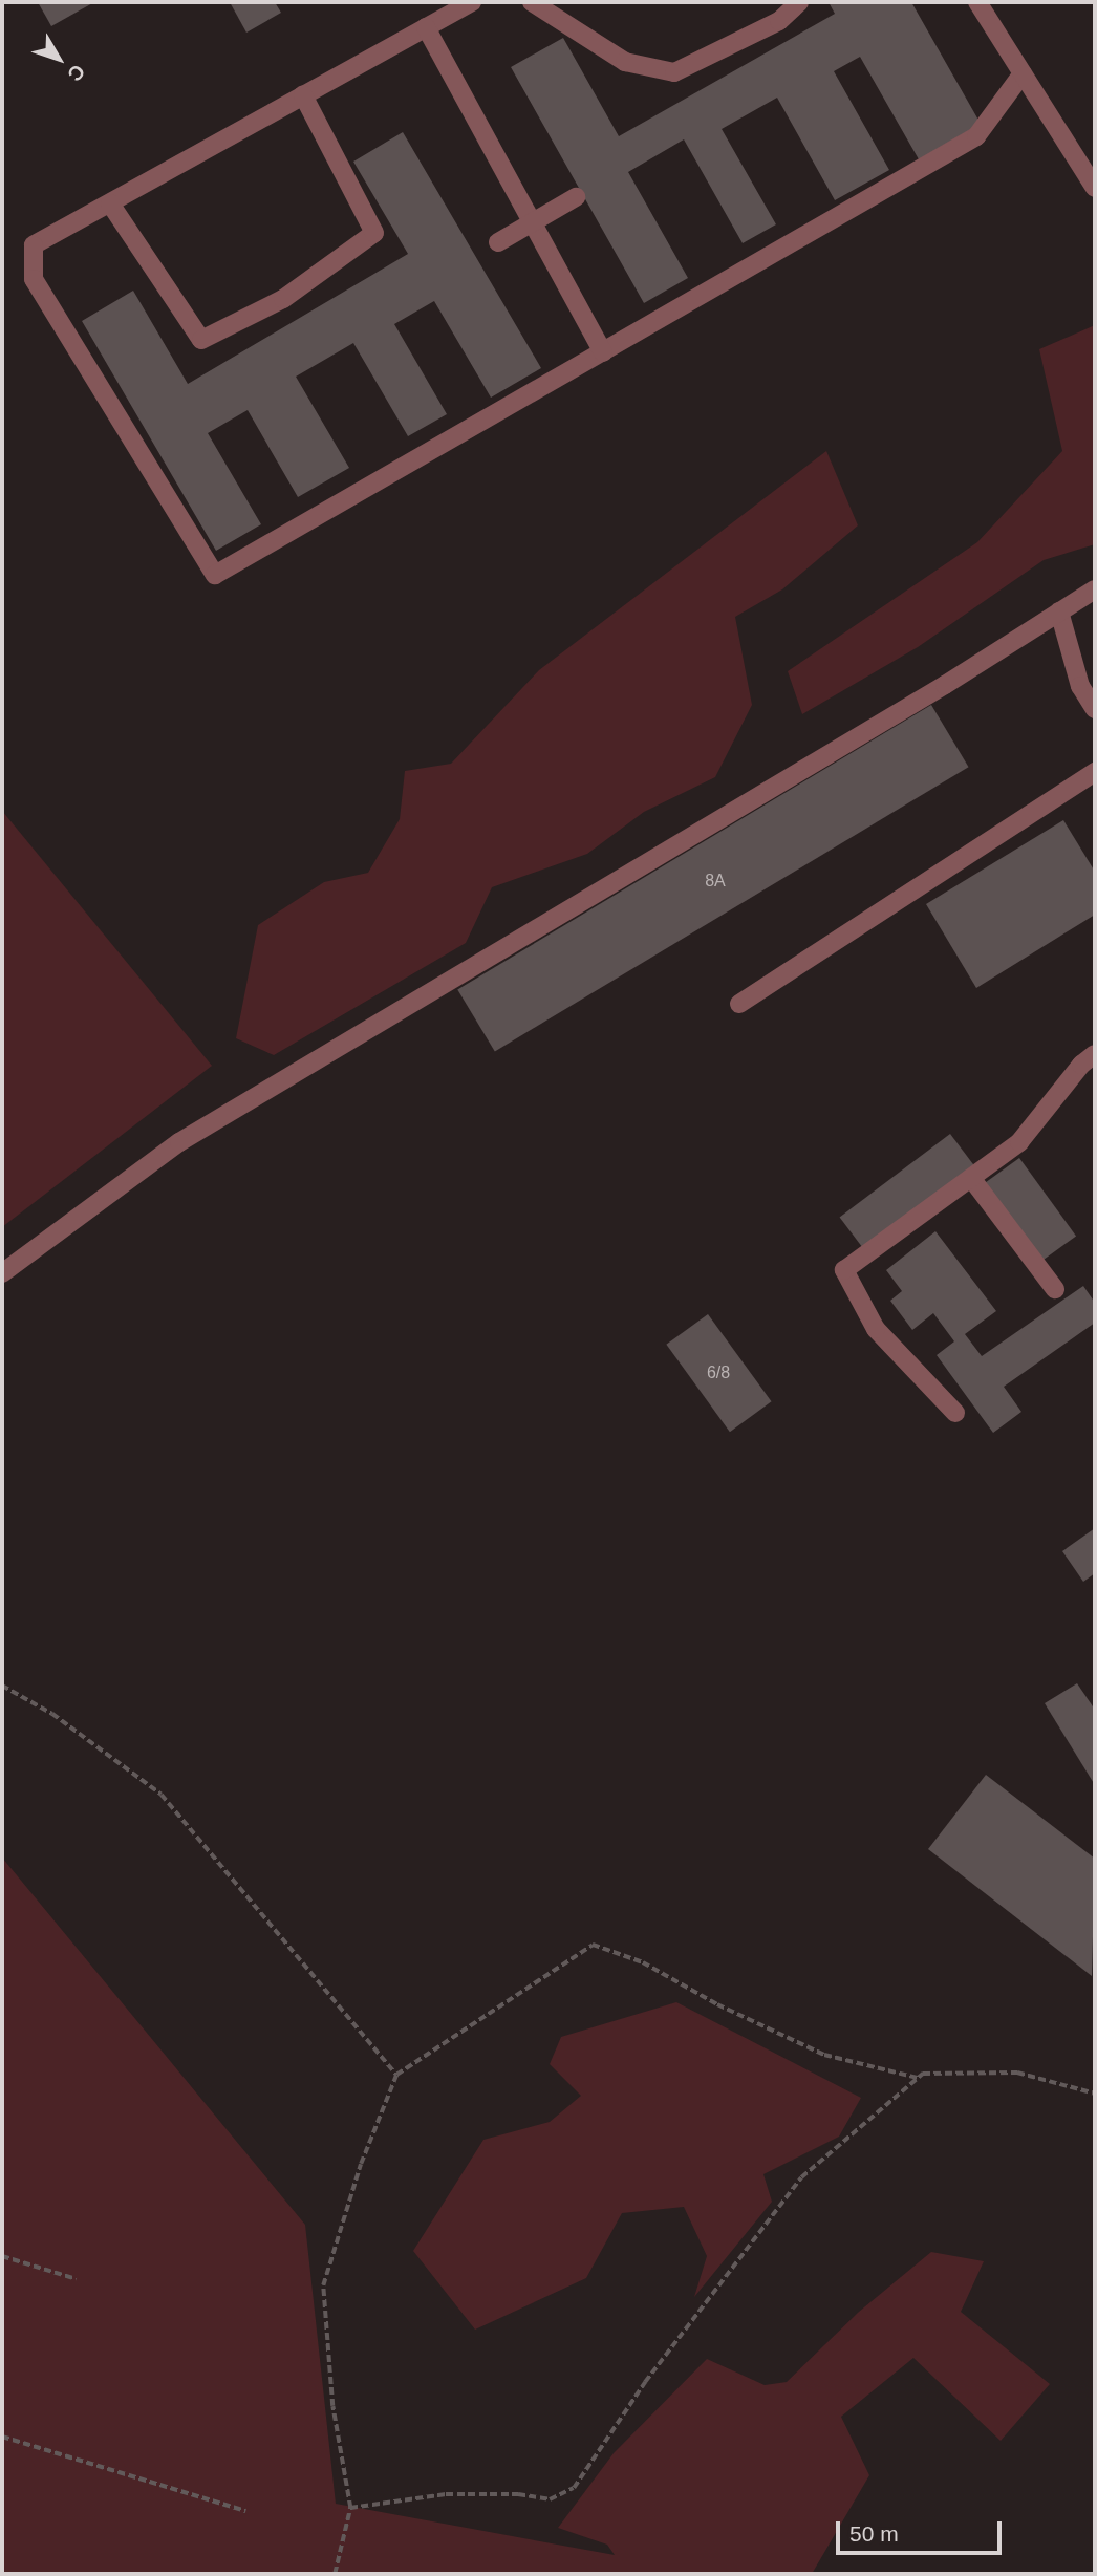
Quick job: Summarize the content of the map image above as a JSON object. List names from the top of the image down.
{
  "house_numbers": ["8А", "6/8"],
  "scale_bar": "50 m",
  "north": "bottom right"
}
